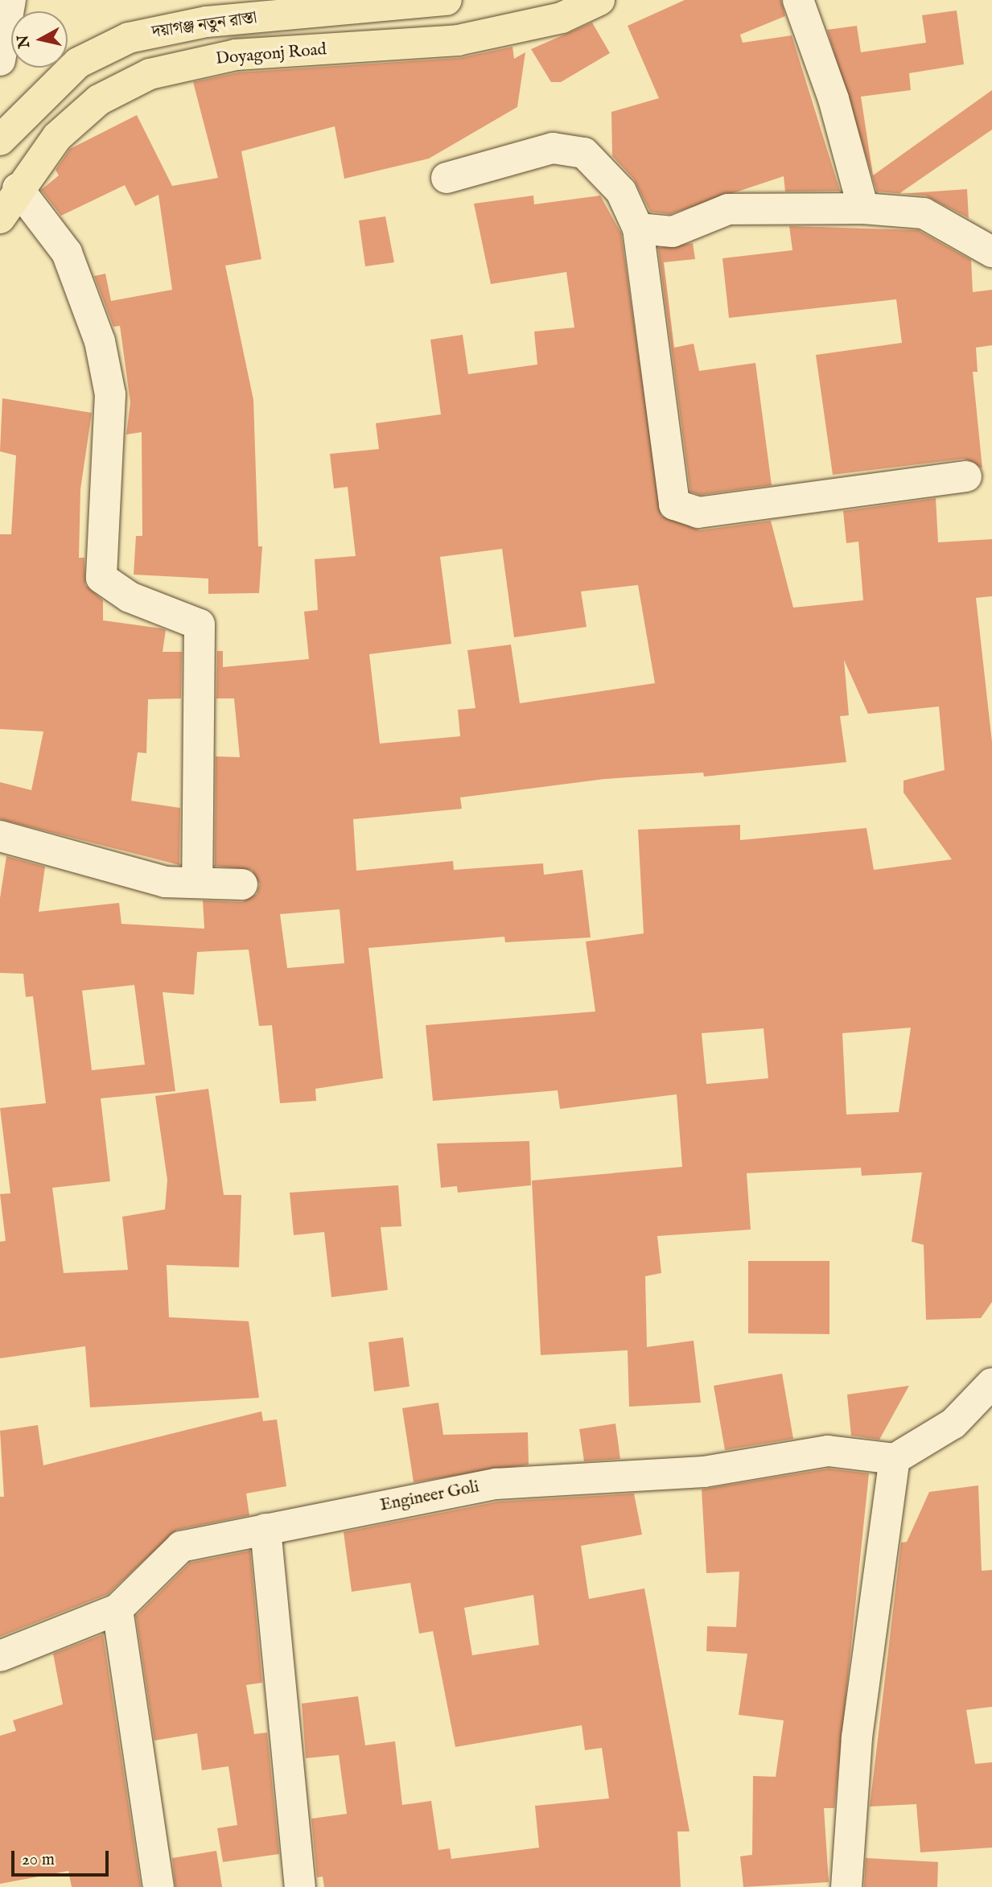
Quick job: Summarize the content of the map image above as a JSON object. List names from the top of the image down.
{
  "streets": {
    "main road": ["দয়াগঞ্জ নতুন রাস্তা", "Doyagonj Road"],
    "street": ["Engineer Goli"]
  },
  "scale_bar": "20 m",
  "north": "left"
}
